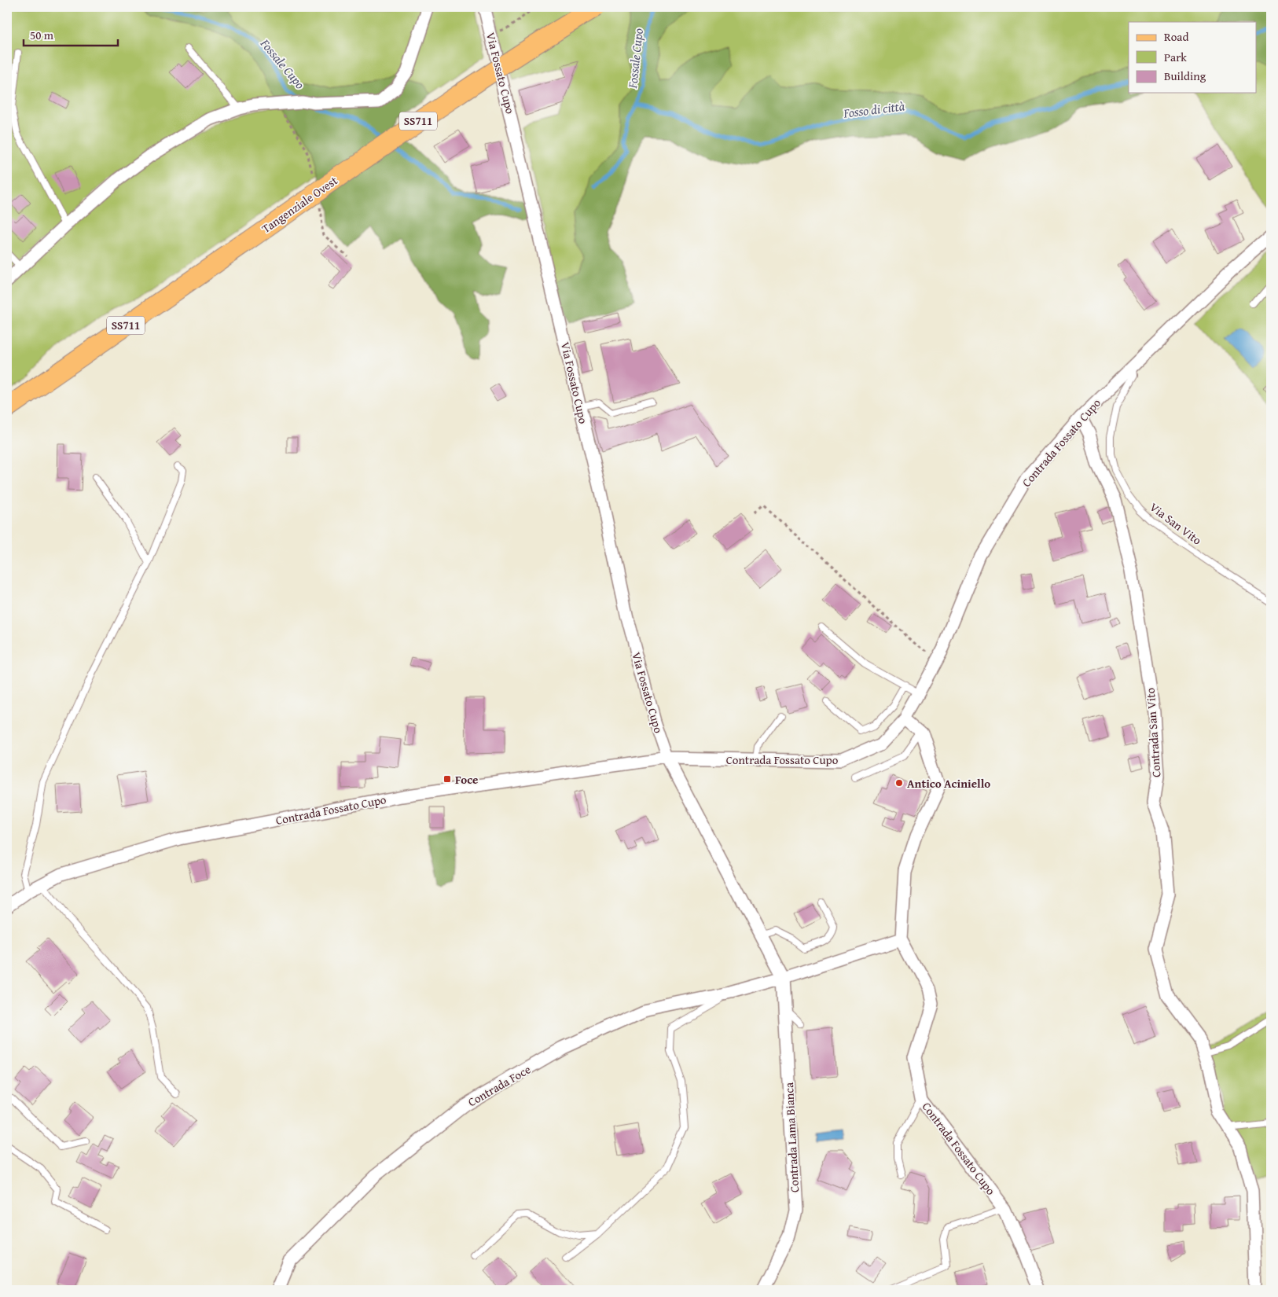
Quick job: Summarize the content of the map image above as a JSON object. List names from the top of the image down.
{
  "streets": {
    "main road": ["SS711", "Tangenziale Ovest"],
    "street": [
      "Via Fossato Cupo",
      "Contrada Fossato Cupo",
      "Contrada San Vito",
      "Contrada Foce",
      "Contrada Lama Bianca"
    ],
    "lane": ["Via San Vito"]
  },
  "crossings": [
    ["Via Fossato Cupo", "Contrada Fossato Cupo"],
    ["Contrada Fossato Cupo", "Via San Vito"],
    ["Contrada Fossato Cupo", "Contrada San Vito"],
    ["Contrada Fossato Cupo", "Contrada Foce"],
    ["Contrada Foce", "Contrada Lama Bianca"]
  ],
  "water": ["Fossale Cupo", "Fosso di città"],
  "places": {
    "transit": ["Foce"],
    "other": ["Antico Aciniello"]
  },
  "legend": ["Road", "Park", "Building"],
  "scale_bar": "50 m"
}
